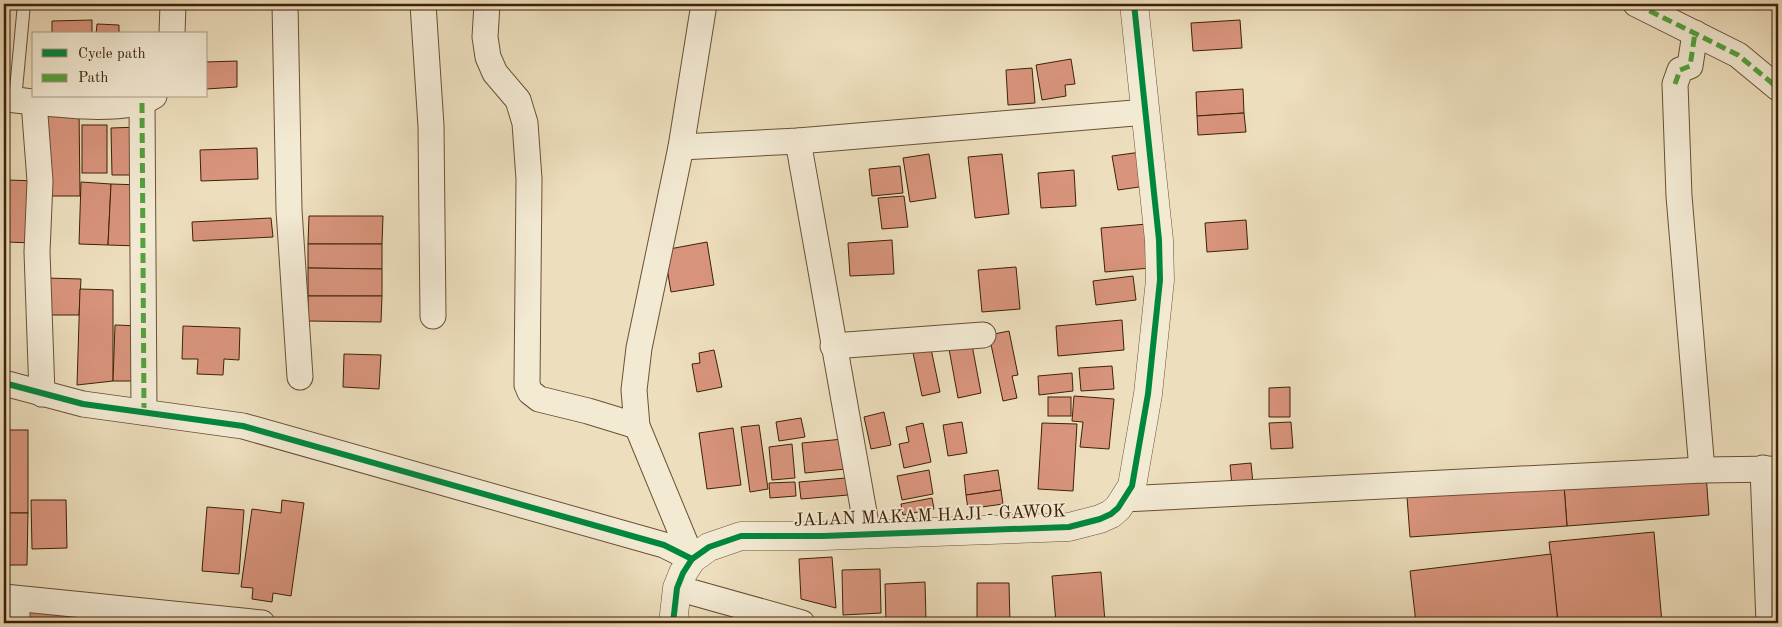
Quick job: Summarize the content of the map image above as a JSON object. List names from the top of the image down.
{
  "streets": {
    "street": ["JALAN MAKAM HAJI - GAWOK"]
  },
  "legend": ["Cycle path", "Path"]
}
